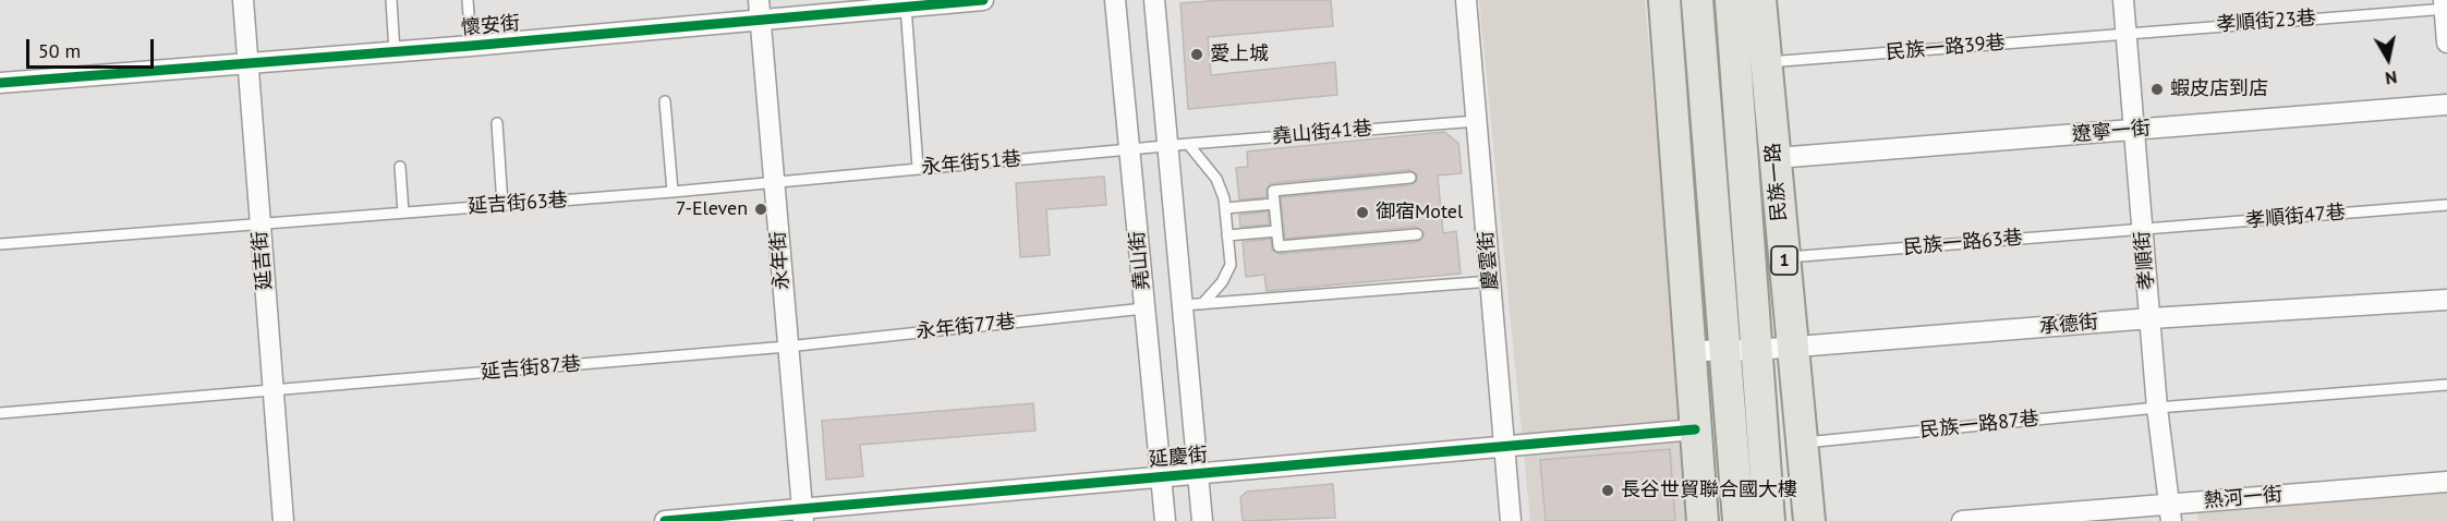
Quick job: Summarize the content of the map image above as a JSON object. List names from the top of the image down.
{
  "streets": {
    "main road": ["民族一路", "1"],
    "street": [
      "懷安街",
      "遼寧一街",
      "延吉街",
      "永年街",
      "堯山街",
      "慶雲街",
      "孝順街",
      "承德街",
      "延慶街",
      "熱河一街"
    ],
    "lane": [
      "孝順街23巷",
      "民族一路39巷",
      "堯山街41巷",
      "永年街51巷",
      "延吉街63巷",
      "孝順街47巷",
      "民族一路63巷",
      "永年街77巷",
      "延吉街87巷",
      "民族一路87巷"
    ]
  },
  "crossings": [
    ["孝順街23巷", "民族一路39巷"],
    ["孝順街23巷", "孝順街"],
    ["懷安街", "延吉街"],
    ["懷安街", "永年街"],
    ["民族一路39巷", "民族一路"],
    ["民族一路39巷", "孝順街"],
    ["遼寧一街", "民族一路"],
    ["遼寧一街", "孝順街"],
    ["堯山街41巷", "永年街51巷"],
    ["堯山街41巷", "堯山街"],
    ["堯山街41巷", "慶雲街"],
    ["永年街51巷", "延吉街63巷"],
    ["永年街51巷", "永年街"],
    ["永年街51巷", "堯山街"],
    ["民族一路", "民族一路63巷"],
    ["民族一路", "承德街"],
    ["民族一路", "民族一路87巷"],
    ["延吉街63巷", "延吉街"],
    ["延吉街63巷", "永年街"],
    ["孝順街47巷", "民族一路63巷"],
    ["孝順街47巷", "孝順街"],
    ["民族一路63巷", "孝順街"],
    ["延吉街", "延吉街87巷"],
    ["永年街", "永年街77巷"],
    ["永年街", "延吉街87巷"],
    ["永年街", "延慶街"],
    ["堯山街", "永年街77巷"],
    ["堯山街", "延慶街"],
    ["慶雲街", "延慶街"],
    ["孝順街", "承德街"],
    ["孝順街", "民族一路87巷"],
    ["孝順街", "熱河一街"],
    ["永年街77巷", "延吉街87巷"]
  ],
  "places": [
    "愛上城",
    "蝦皮店到店",
    "7-Eleven",
    "御宿Motel",
    "長谷世貿聯合國大樓"
  ],
  "scale_bar": "50 m",
  "north": "bottom"
}
